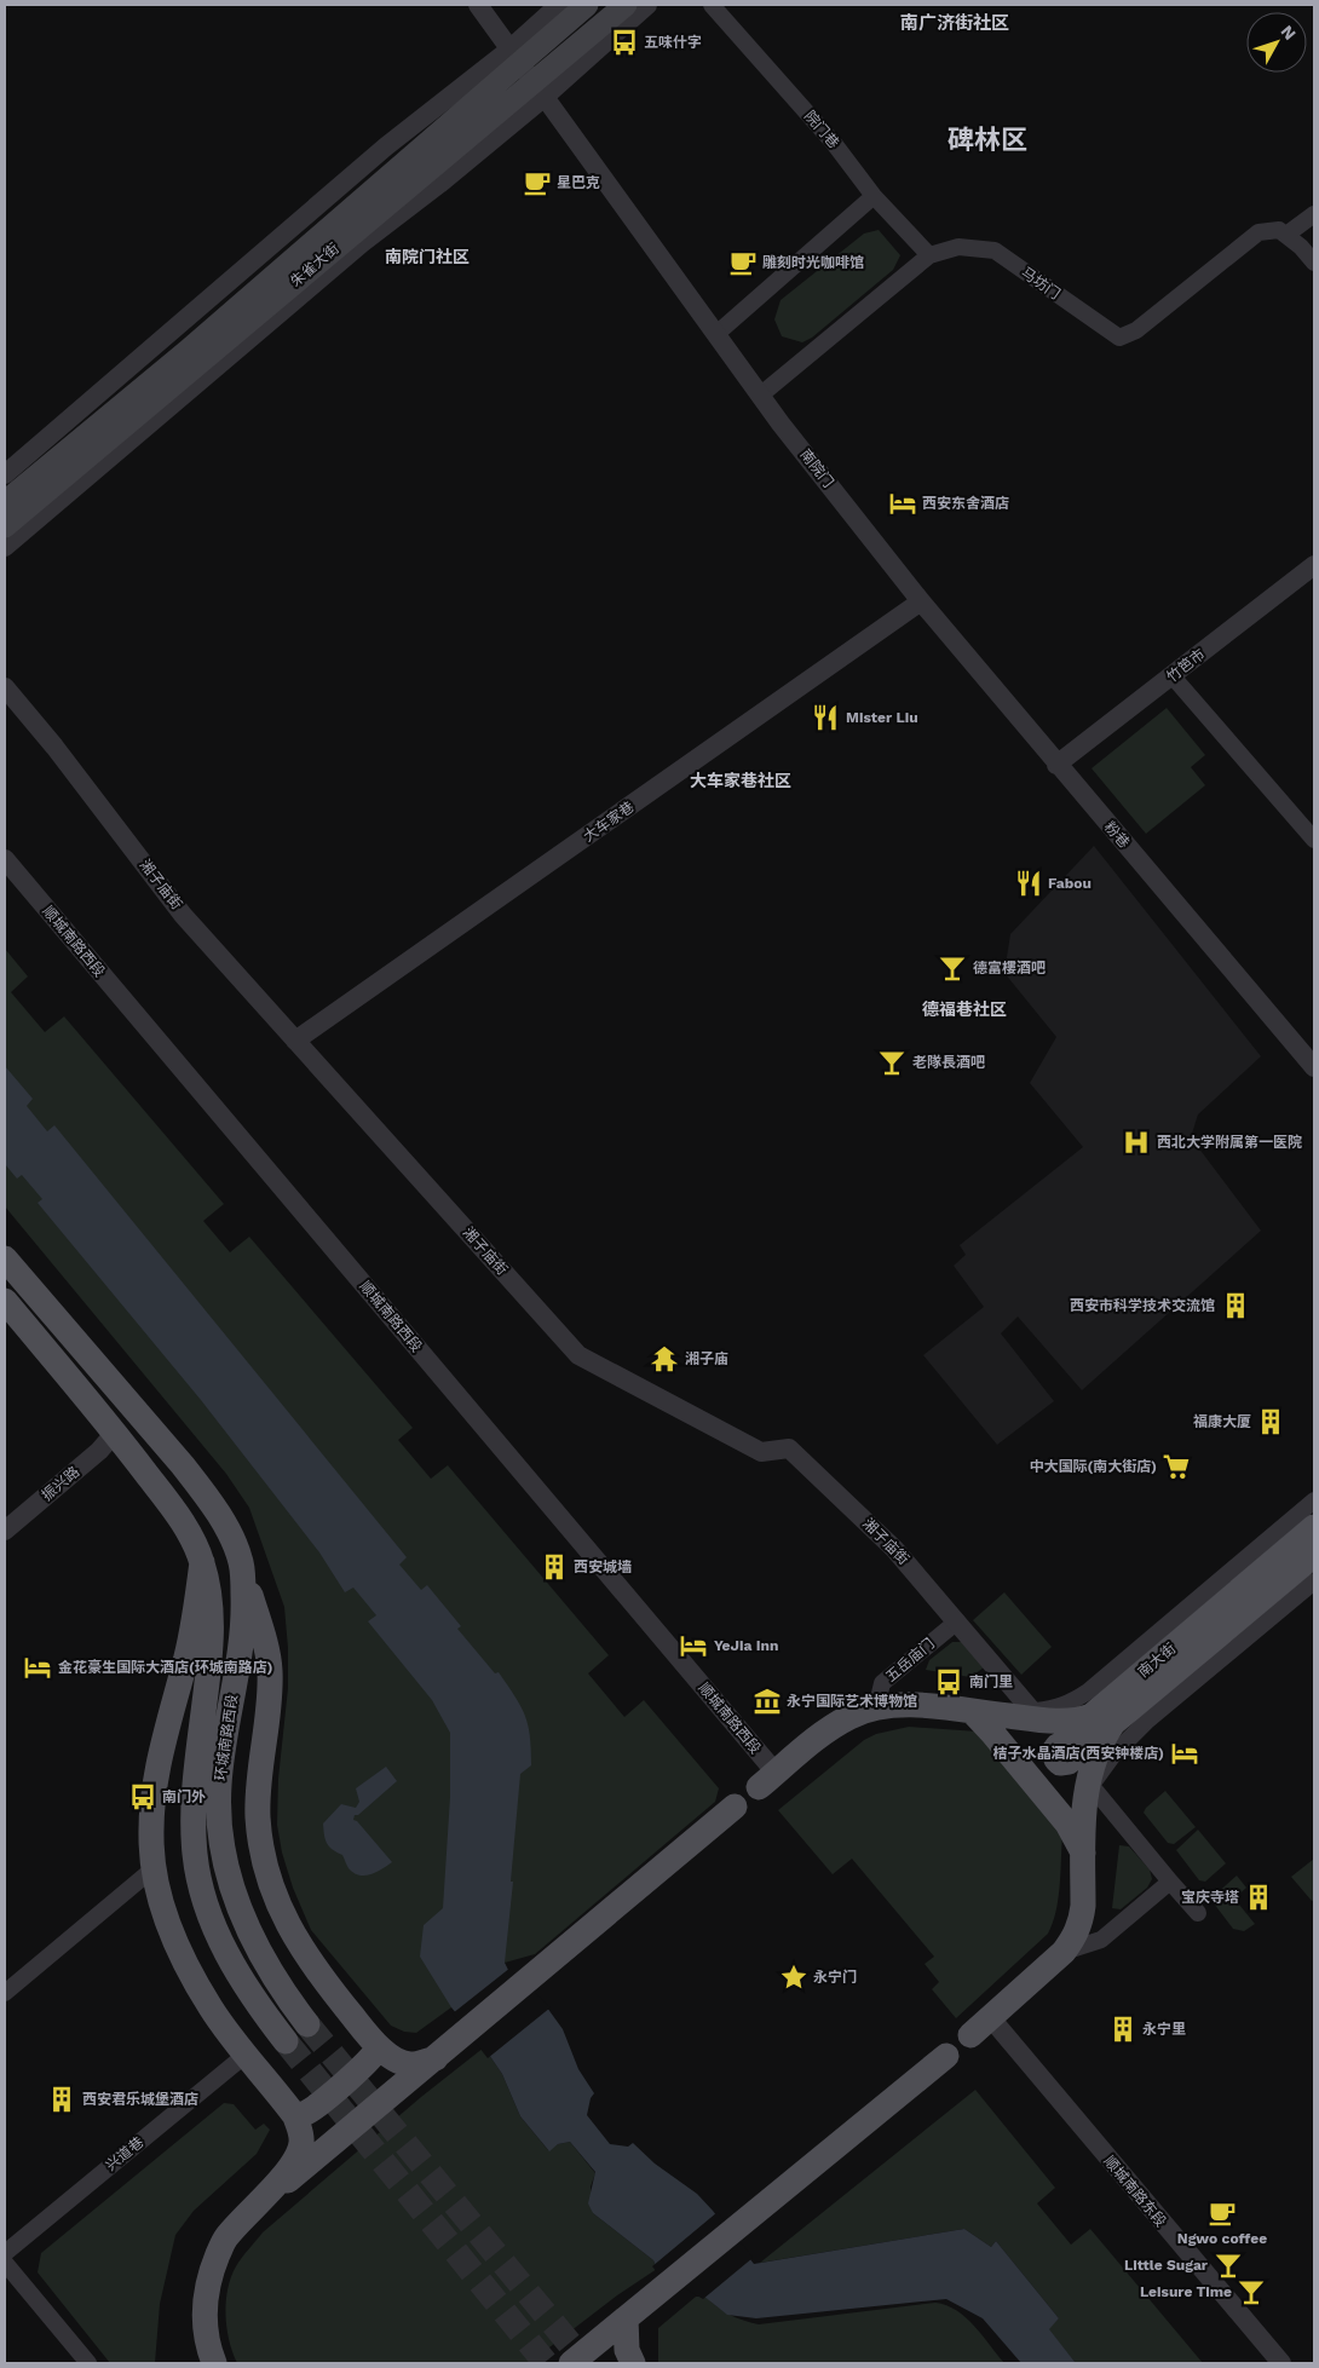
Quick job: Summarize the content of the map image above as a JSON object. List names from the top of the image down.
{
  "streets": {
    "main road": ["朱雀大街", "南大街", "环城南路西段"],
    "street": [
      "院门巷",
      "马坊门",
      "南院门",
      "竹笆市",
      "大车家巷",
      "粉巷",
      "湘子庙街",
      "顺城南路西段",
      "振兴路",
      "五岳庙门",
      "兴道巷",
      "顺城南路东段"
    ]
  },
  "crossings": [
    ["院门巷", "马坊门"],
    ["朱雀大街", "南院门"],
    ["马坊门", "南院门"],
    ["南院门", "大车家巷"],
    ["南院门", "粉巷"],
    ["竹笆市", "粉巷"],
    ["大车家巷", "粉巷"],
    ["大车家巷", "湘子庙街"],
    ["湘子庙街", "五岳庙门"],
    ["湘子庙街", "南大街"],
    ["顺城南路西段", "南大街"],
    ["振兴路", "环城南路西段"],
    ["五岳庙门", "南大街"],
    ["南大街", "顺城南路东段"]
  ],
  "districts": [
    "南广济街社区",
    "碑林区",
    "南院门社区",
    "大车家巷社区",
    "德福巷社区"
  ],
  "places": {
    "bus stop": ["五味什字", "南门里", "南门外"],
    "cafe": ["星巴克", "雕刻时光咖啡馆", "Ngwo coffee"],
    "hotel": [
      "西安东舍酒店",
      "YeJia Inn",
      "金花豪生国际大酒店(环城南路店)",
      "桔子水晶酒店(西安钟楼店)"
    ],
    "restaurant": ["Mister Liu", "Fabou"],
    "bar": [
      "德富樓酒吧",
      "老隊長酒吧",
      "Little Sugar",
      "Leisure Time"
    ],
    "hospital": ["西北大学附属第一医院"],
    "building": [
      "西安市科学技术交流馆",
      "福康大厦",
      "西安城墙",
      "宝庆寺塔",
      "永宁里",
      "西安君乐城堡酒店"
    ],
    "temple": ["湘子庙"],
    "supermarket": ["中大国际(南大街店)"],
    "museum": ["永宁国际艺术博物馆"],
    "place": ["永宁门"]
  },
  "north": "top right"
}
